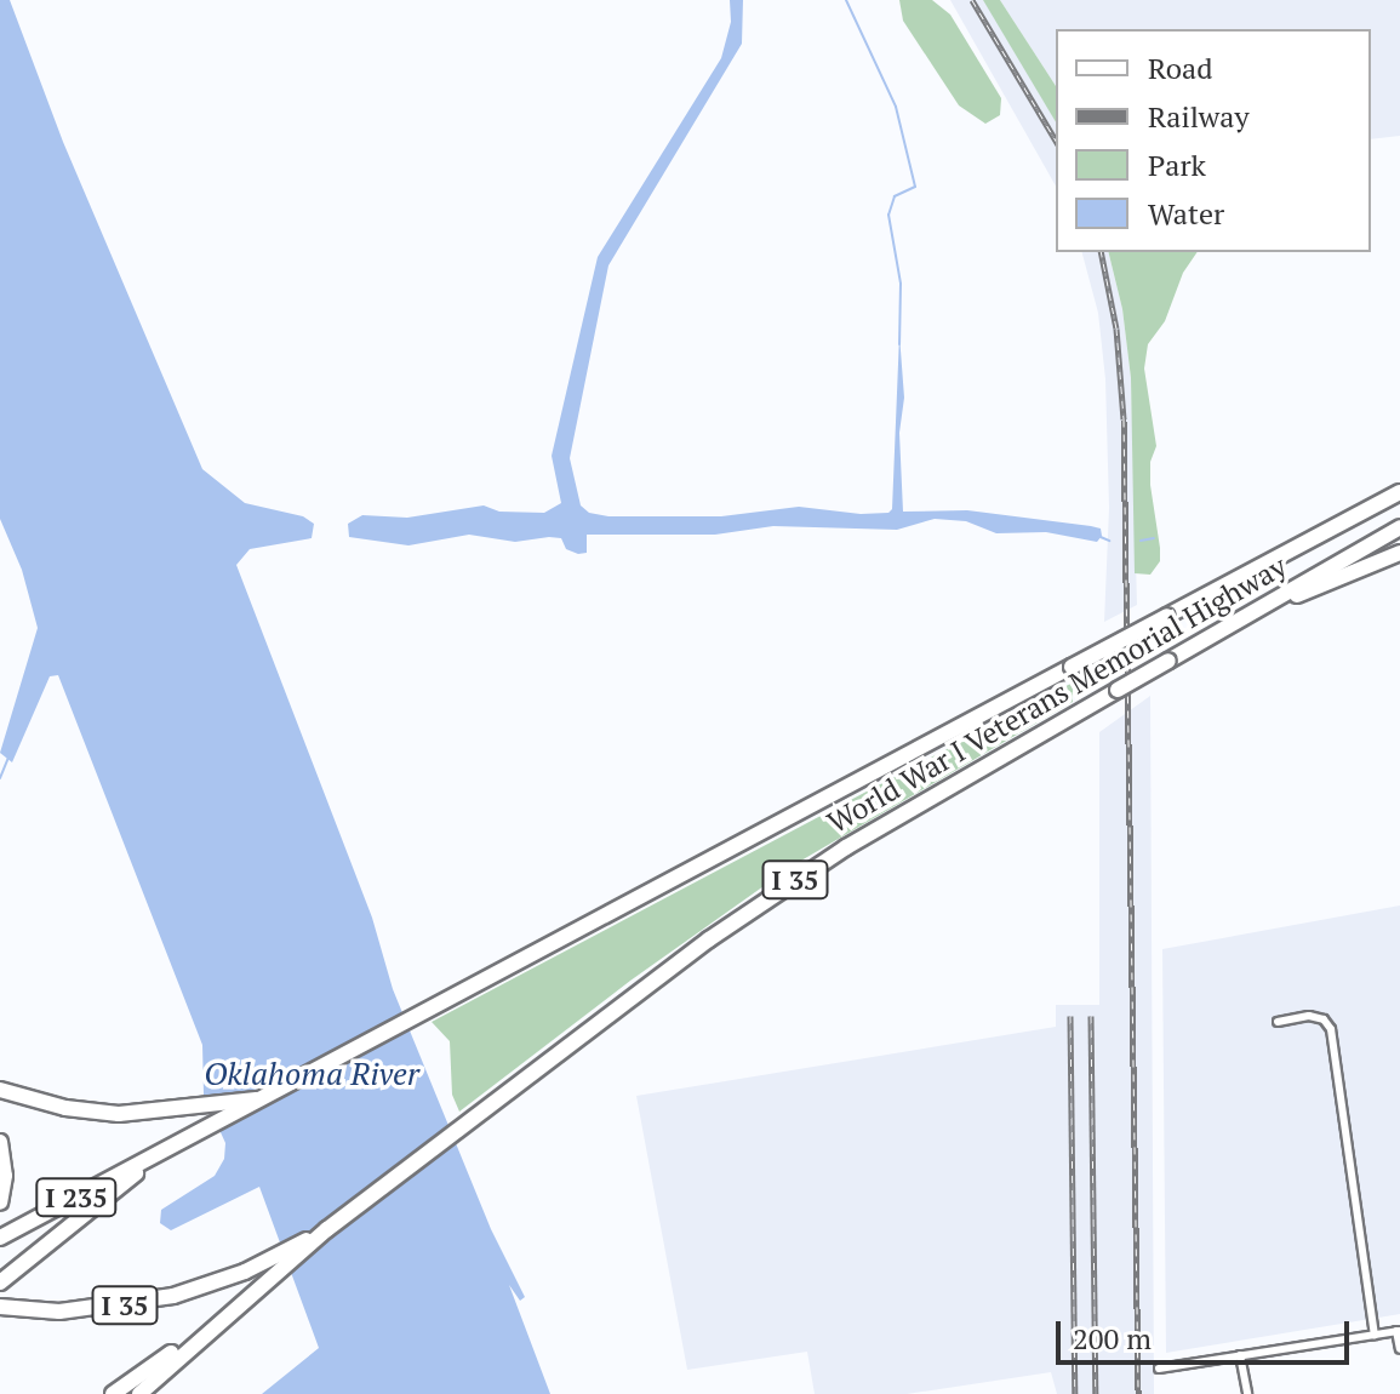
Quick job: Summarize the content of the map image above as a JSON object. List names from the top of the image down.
{
  "streets": {
    "highway": ["World War I Veterans Memorial Highway", "I 35", "I 235"]
  },
  "crossings": [
    ["World War I Veterans Memorial Highway", "I 35"],
    ["World War I Veterans Memorial Highway", "I 235"],
    ["I 35", "I 235"]
  ],
  "water": ["Oklahoma River"],
  "legend": [
    "Road",
    "Railway",
    "Park",
    "Water"
  ],
  "scale_bar": "200 m"
}
